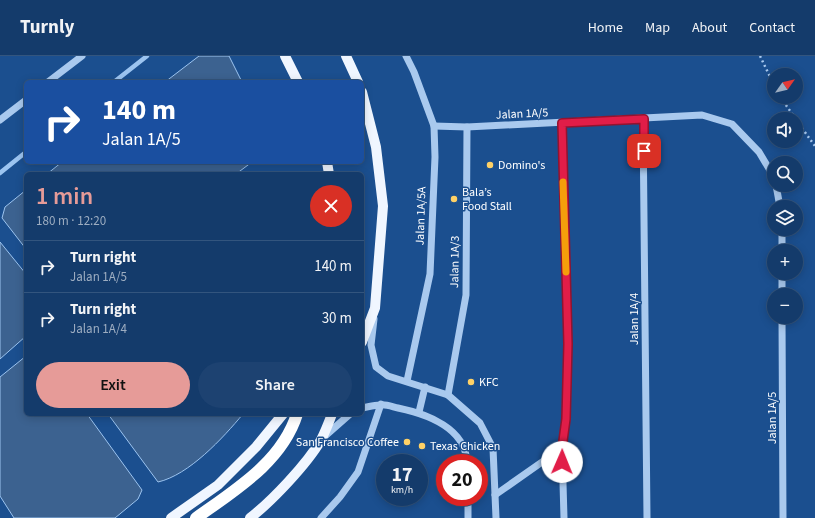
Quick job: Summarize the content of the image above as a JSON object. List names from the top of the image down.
{
  "streets": {
    "street": [
      "Jalan 1A/5",
      "Jalan 1A/5A",
      "Jalan 1A/3",
      "Jalan 1A/4"
    ]
  },
  "crossings": [
    ["Jalan 1A/5", "Jalan 1A/5A"],
    ["Jalan 1A/5", "Jalan 1A/3"],
    ["Jalan 1A/5", "Jalan 1A/4"]
  ],
  "places": [
    "Domino's",
    "Bala’s Food Stall",
    "KFC",
    "San Francisco Coffee",
    "Texas Chicken"
  ],
  "north": "top right",
  "page": {
    "header": "Turnly",
    "nav": [
      "Home",
      "Map",
      "About",
      "Contact"
    ],
    "map_buttons": ["+", "−"],
    "turn": ["140 m", "Jalan 1A/5"],
    "heading": ["1 min", "180 m · 12:20"],
    "list": [
      {
        "name": "Turn right",
        "note": "Jalan 1A/5",
        "value": "140 m"
      },
      {
        "name": "Turn right",
        "note": "Jalan 1A/4",
        "value": "30 m"
      }
    ],
    "buttons": ["Exit", "Share"],
    "speed": "17 km/h",
    "limit": "20"
  }
}
